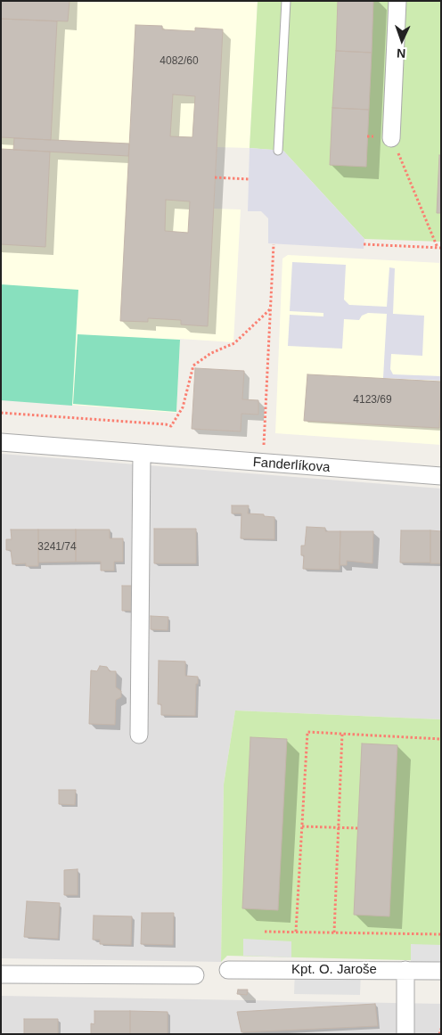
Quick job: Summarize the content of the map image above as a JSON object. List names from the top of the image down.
{
  "streets": {
    "street": ["Fanderlíkova", "Kpt. O. Jaroše"]
  },
  "house_numbers": ["4082/60", "4123/69", "3241/74"],
  "north": "bottom"
}
